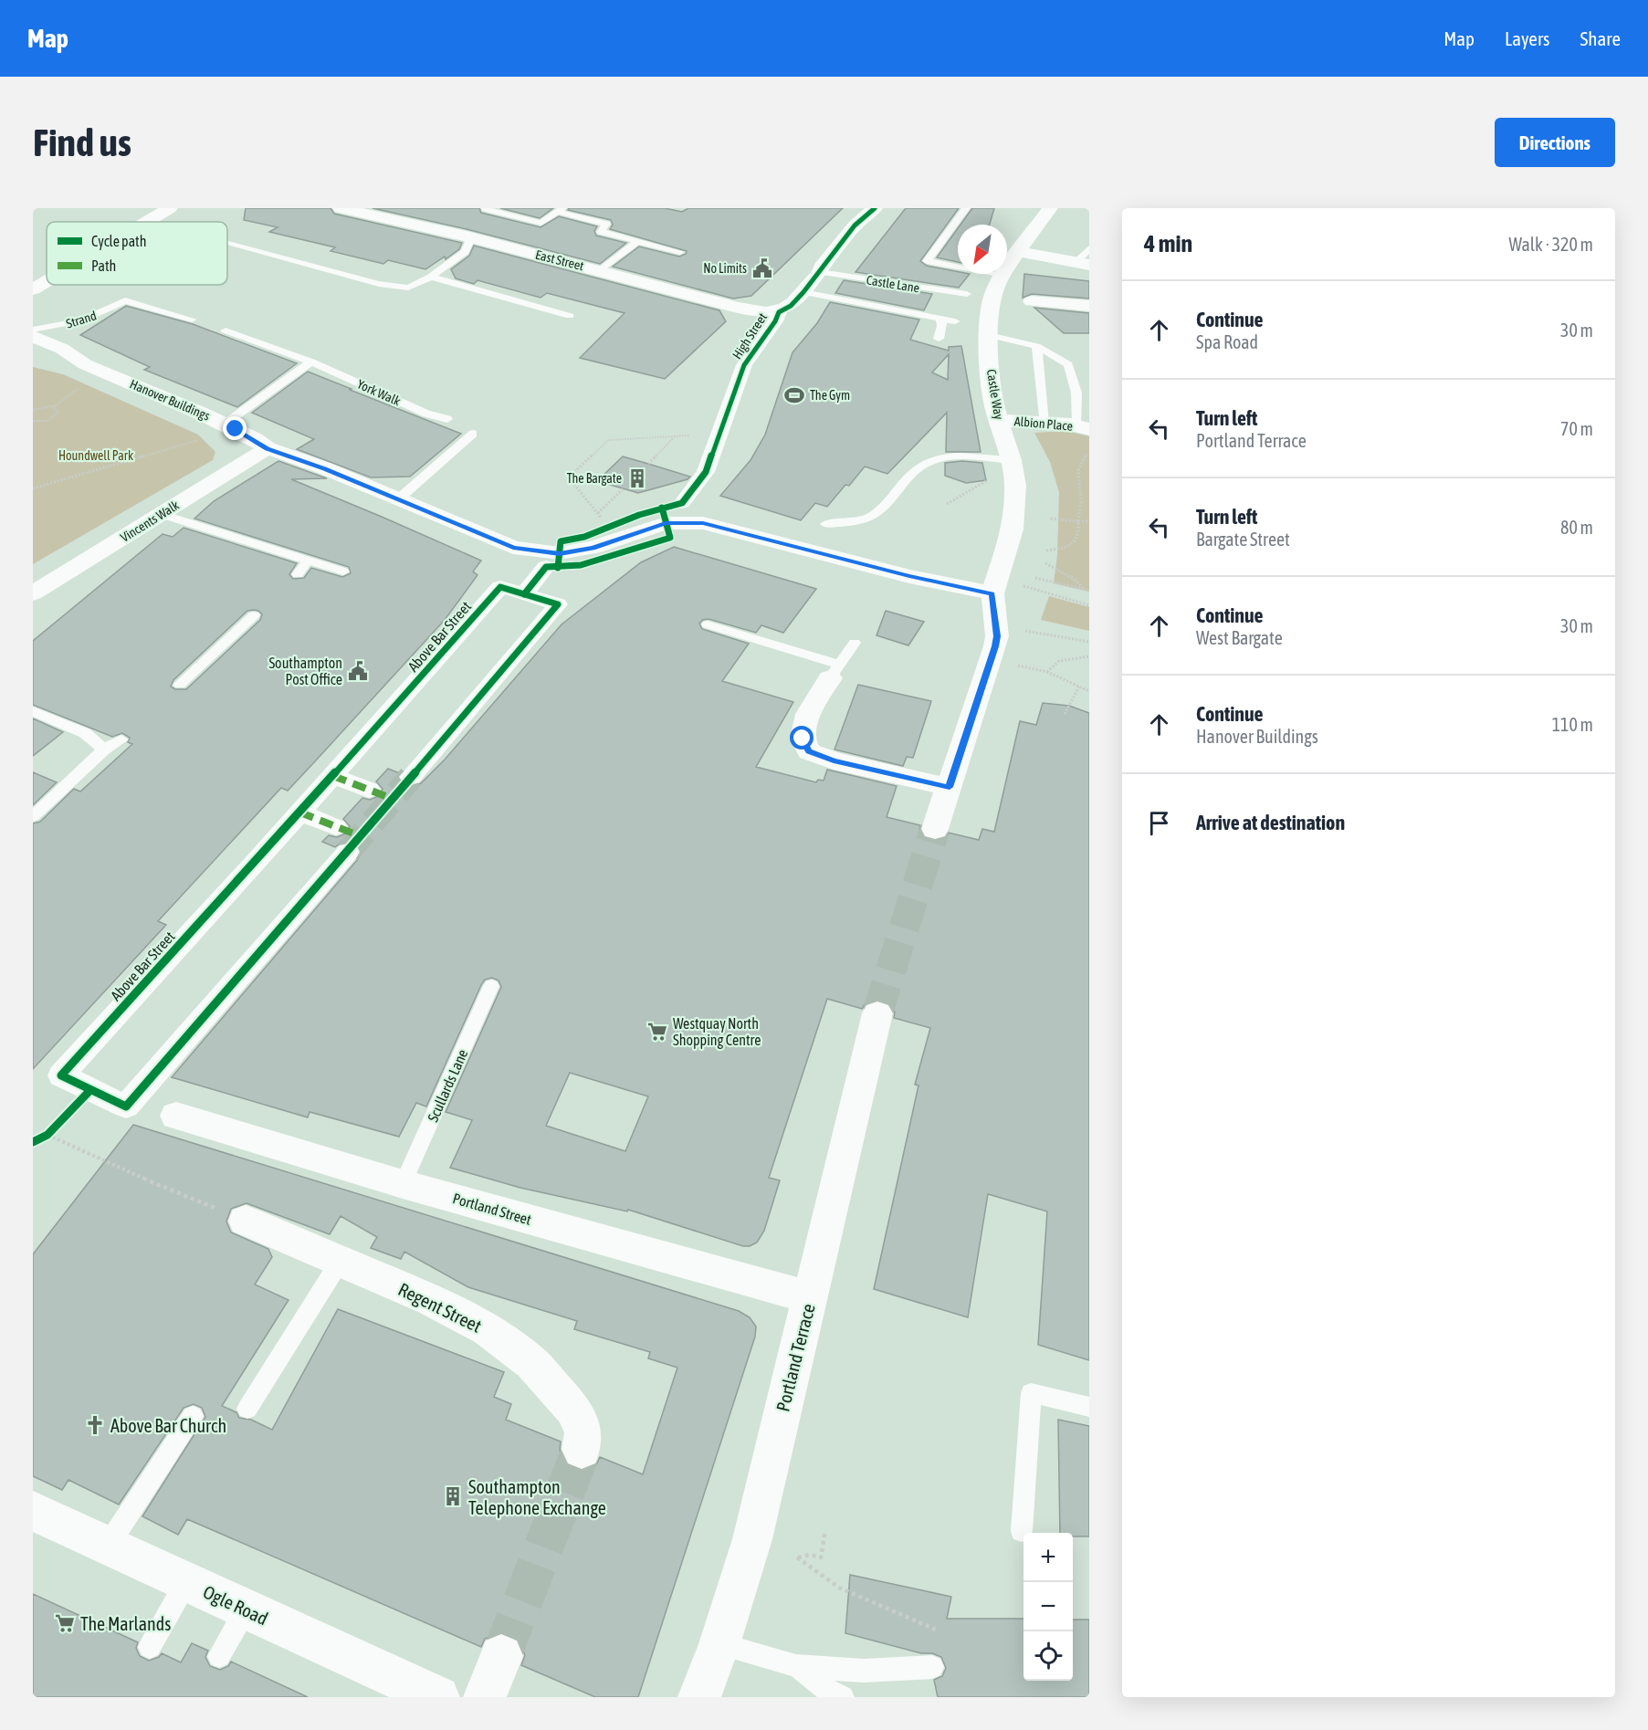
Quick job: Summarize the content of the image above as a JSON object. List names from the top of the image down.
{
  "streets": {
    "street": [
      "East Street",
      "High Street",
      "Castle Way",
      "Hanover Buildings",
      "Albion Place",
      "Vincents Walk",
      "Above Bar Street",
      "Portland Street",
      "Regent Street",
      "Portland Terrace",
      "Ogle Road"
    ],
    "lane": [
      "Castle Lane",
      "Strand",
      "York Walk",
      "Scullards Lane"
    ]
  },
  "crossings": [
    ["East Street", "High Street"],
    ["Castle Lane", "High Street"],
    ["Castle Way", "Hanover Buildings"],
    ["Castle Way", "Albion Place"],
    ["Hanover Buildings", "Vincents Walk"],
    ["Scullards Lane", "Portland Street"],
    ["Portland Street", "Portland Terrace"]
  ],
  "parks": ["Houndwell Park"],
  "places": {
    "public building": ["No Limits", "Southampton Post Office"],
    "sports": ["The Gym"],
    "building": ["The Bargate", "Southampton Telephone Exchange"],
    "supermarket": ["Westquay North Shopping Centre", "The Marlands"],
    "church": ["Above Bar Church"]
  },
  "legend": ["Cycle path", "Path"],
  "north": "bottom left",
  "page": {
    "header": "Map",
    "nav": ["Map", "Layers", "Share"],
    "buttons": "Directions",
    "title": "Find us",
    "heading": ["4 min", "Walk · 320 m"],
    "list": [
      ["Continue", "Spa Road", "30 m"],
      ["Turn left", "Portland Terrace", "70 m"],
      ["Turn left", "Bargate Street", "80 m"],
      ["Continue", "West Bargate", "30 m"],
      ["Continue", "Hanover Buildings", "110 m"],
      "Arrive at destination"
    ],
    "map_buttons": ["+", "−"]
  }
}
